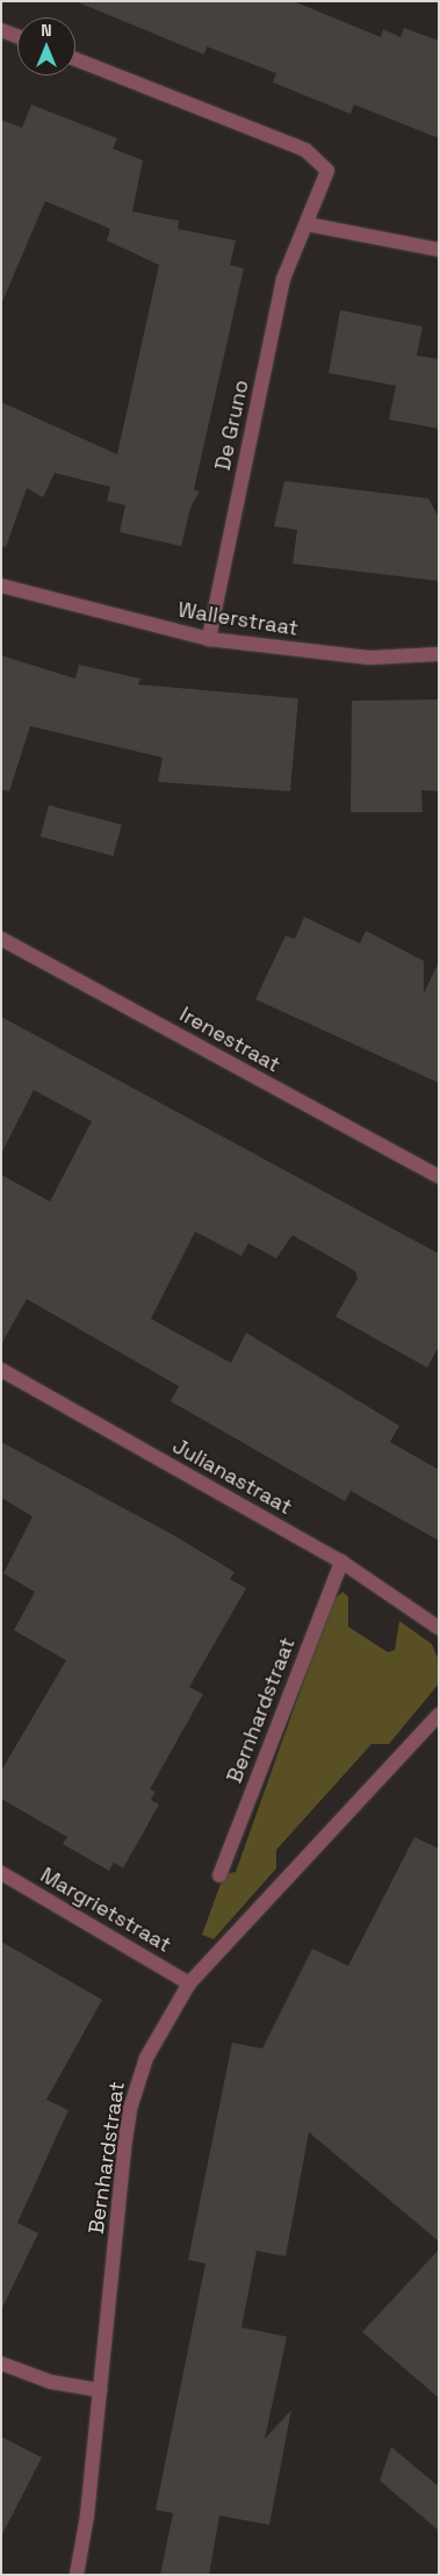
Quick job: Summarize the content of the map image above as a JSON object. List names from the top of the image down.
{
  "streets": {
    "street": [
      "De Gruno",
      "Wallerstraat",
      "Irenestraat",
      "Julianastraat",
      "Bernhardstraat",
      "Margrietstraat"
    ]
  },
  "crossings": [
    ["De Gruno", "Wallerstraat"],
    ["Julianastraat", "Bernhardstraat"],
    ["Bernhardstraat", "Margrietstraat"]
  ],
  "north": "top"
}
